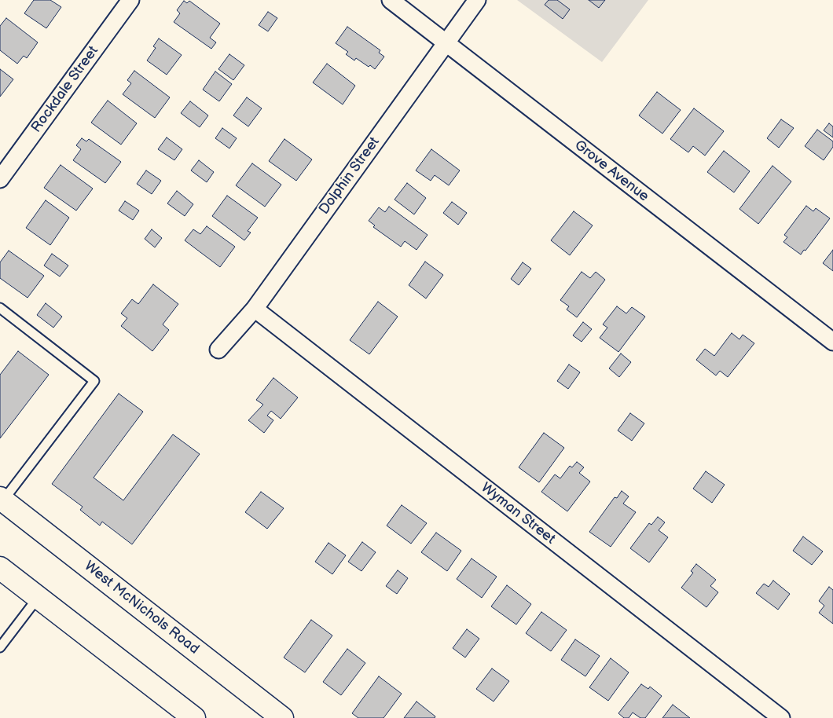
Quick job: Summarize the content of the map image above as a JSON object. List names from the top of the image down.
{
  "streets": {
    "main road": ["West McNichols Road"],
    "street": [
      "Rockdale Street",
      "Grove Avenue",
      "Dolphin Street",
      "Wyman Street"
    ]
  },
  "crossings": [
    ["Grove Avenue", "Dolphin Street"],
    ["Dolphin Street", "Wyman Street"]
  ]
}
